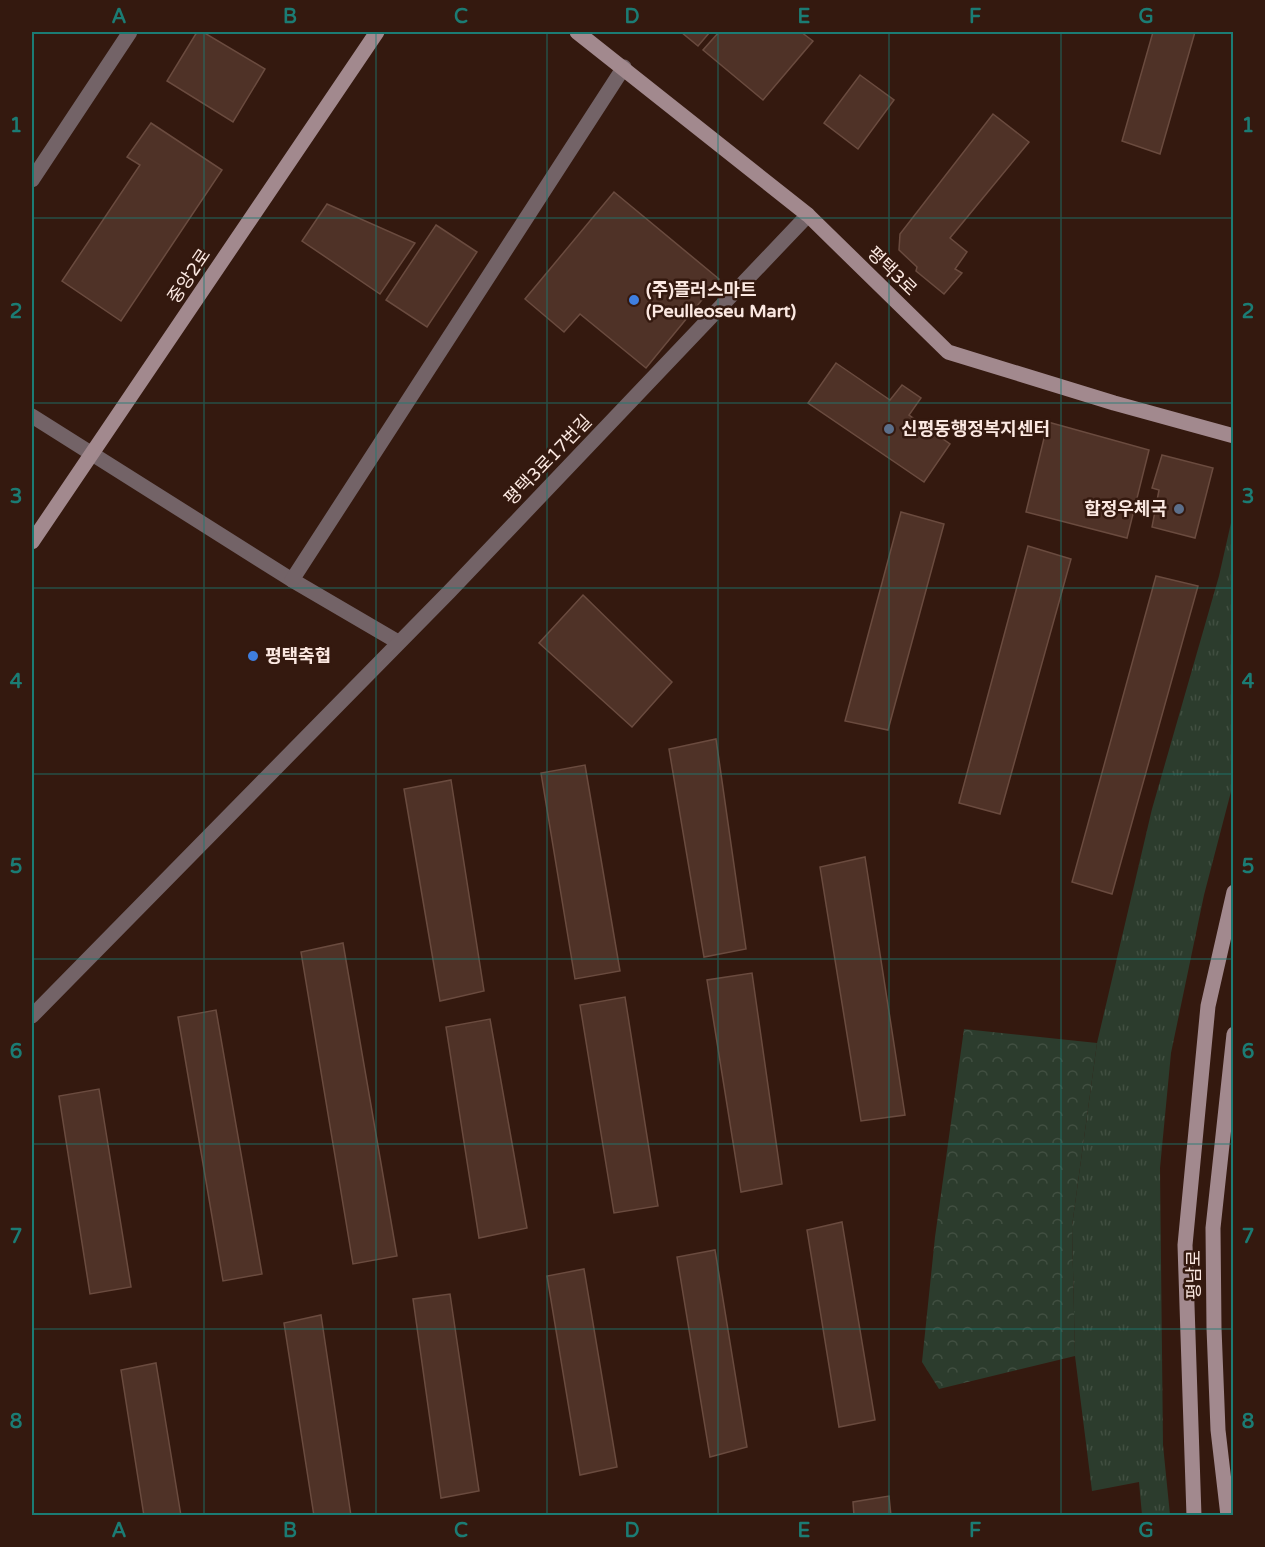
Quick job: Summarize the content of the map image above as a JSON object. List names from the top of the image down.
{
  "streets": {
    "street": [
      "평택3로",
      "중앙2로",
      "평택3로17번길",
      "평남로"
    ]
  },
  "crossings": [
    ["평택3로", "평택3로17번길"]
  ],
  "places": [
    "(주)플러스마트 (Peulleoseu Mart)",
    "신평동행정복지센터",
    "합정우체국",
    "평택축협"
  ],
  "grid": {
    "columns": [
      "A",
      "B",
      "C",
      "D",
      "E",
      "F",
      "G"
    ],
    "rows": [
      "1",
      "2",
      "3",
      "4",
      "5",
      "6",
      "7",
      "8"
    ]
  }
}
